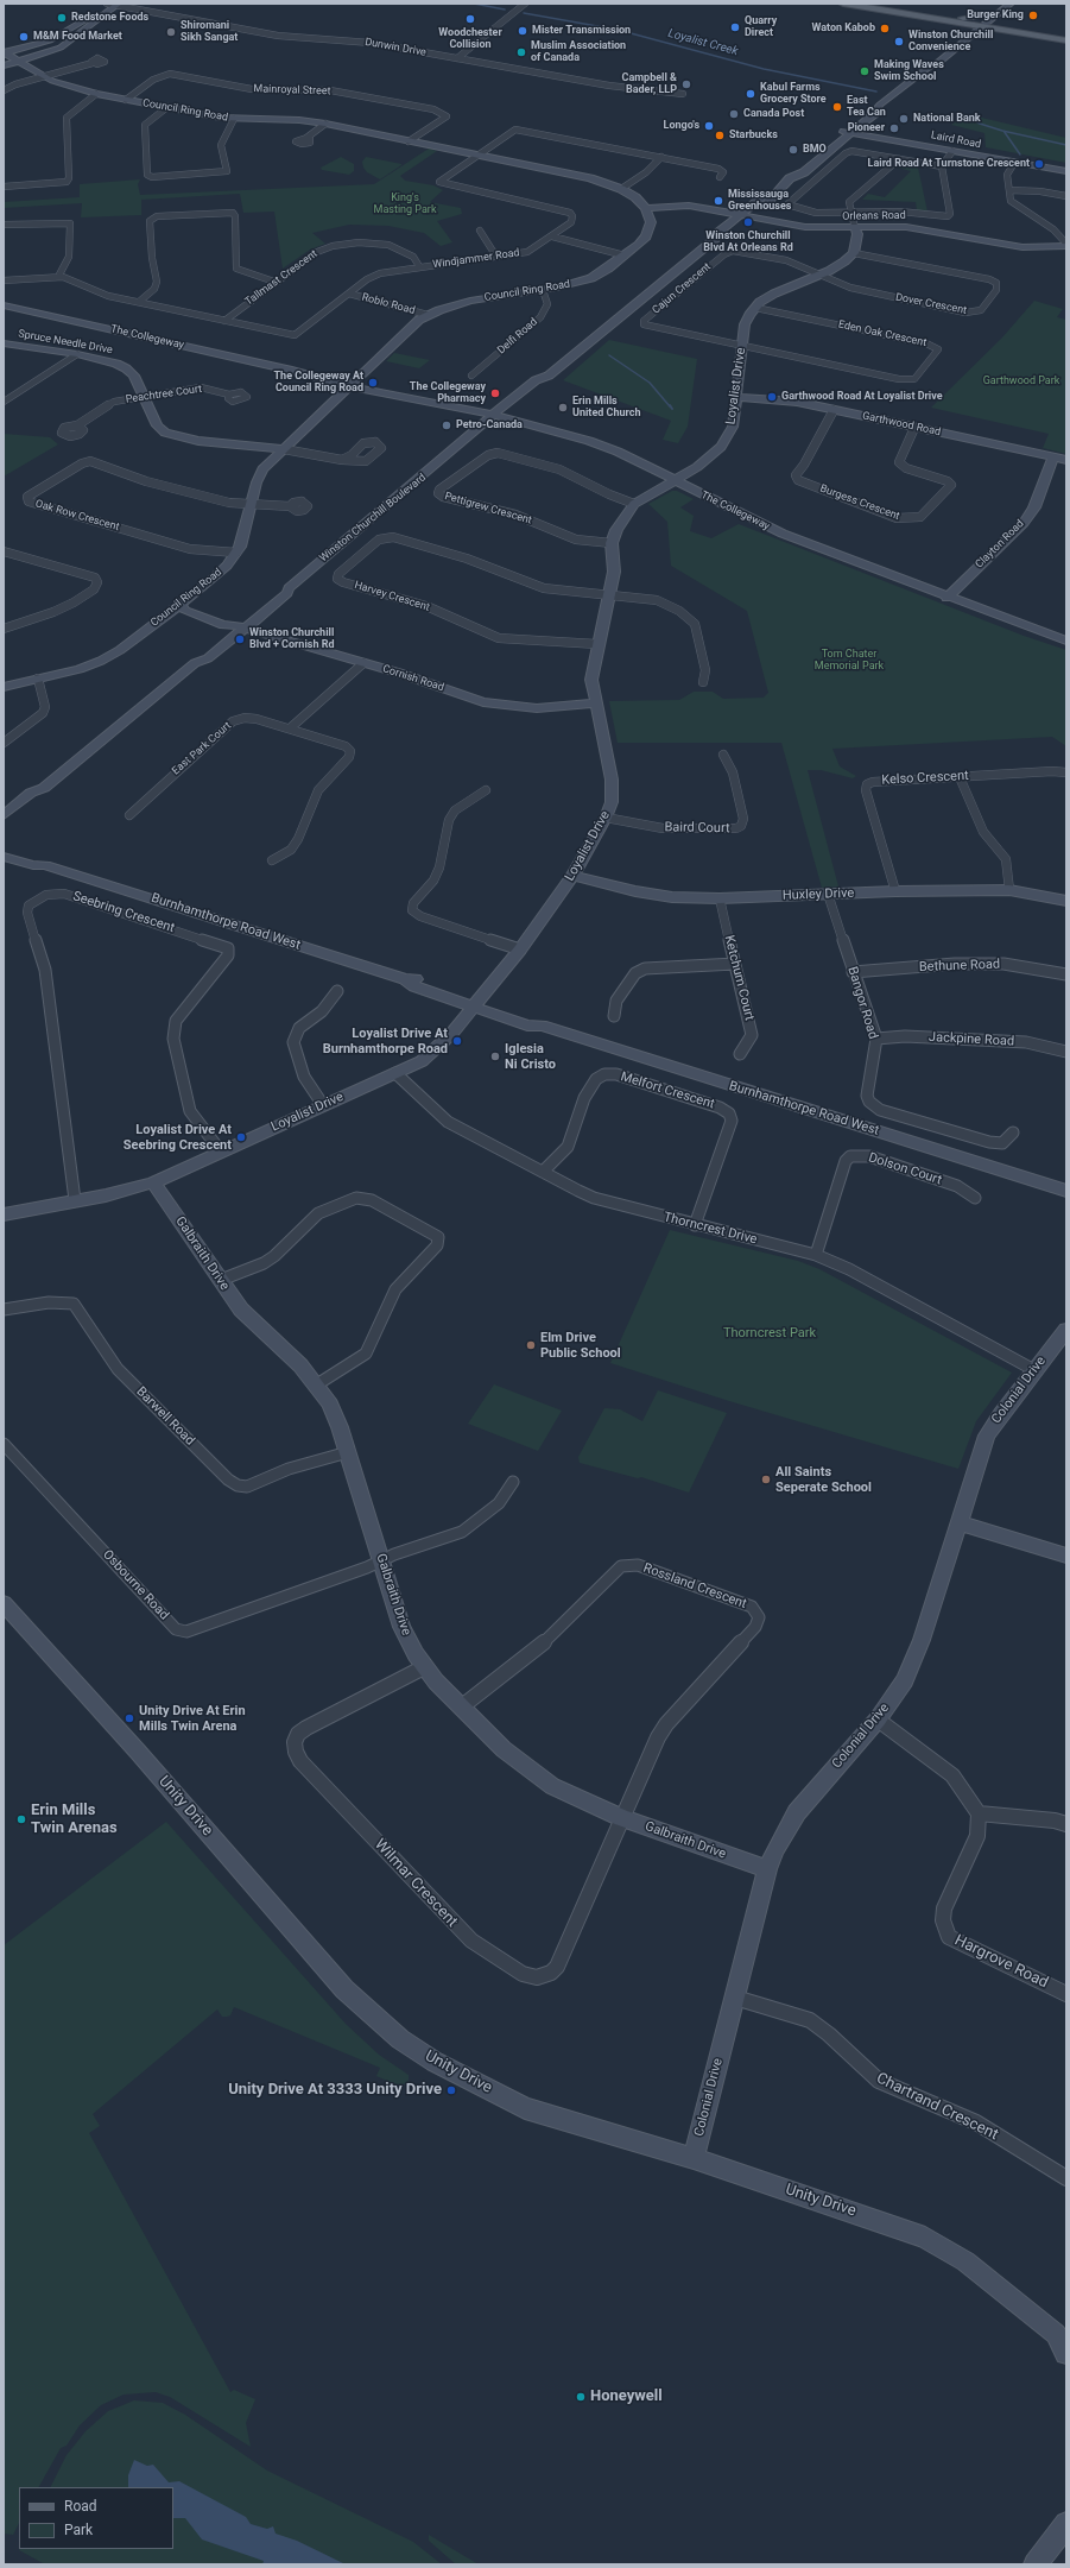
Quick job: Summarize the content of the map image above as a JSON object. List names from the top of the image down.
{
  "streets": {
    "street": [
      "Dunwin Drive",
      "Mainroyal Street",
      "Council Ring Road",
      "Laird Road",
      "Orleans Road",
      "Windjammer Road",
      "Tallmast Crescent",
      "Cajun Crescent",
      "Roblo Road",
      "Dover Crescent",
      "Eden Oak Crescent",
      "Delfi Road",
      "The Collegeway",
      "Spruce Needle Drive",
      "Loyalist Drive",
      "Peachtree Court",
      "Garthwood Road",
      "Burgess Crescent",
      "Pettigrew Crescent",
      "Oak Row Crescent",
      "Winston Churchill Boulevard",
      "Clayton Road",
      "Harvey Crescent",
      "Cornish Road",
      "East Park Court",
      "Kelso Crescent",
      "Baird Court",
      "Huxley Drive",
      "Seebring Crescent",
      "Burnhamthorpe Road West",
      "Bethune Road",
      "Ketchum Court",
      "Bangor Road",
      "Jackpine Road",
      "Melfort Crescent",
      "Dolson Court",
      "Thorncrest Drive",
      "Galbraith Drive",
      "Colonial Drive",
      "Barwell Road",
      "Osbourne Road",
      "Rossland Crescent",
      "Unity Drive",
      "Wilmar Crescent",
      "Hargrove Road",
      "Chartrand Crescent"
    ]
  },
  "crossings": [
    ["Mainroyal Street", "Council Ring Road"],
    ["Council Ring Road", "Orleans Road"],
    ["Council Ring Road", "Windjammer Road"],
    ["Council Ring Road", "Roblo Road"],
    ["Council Ring Road", "Delfi Road"],
    ["Council Ring Road", "The Collegeway"],
    ["Council Ring Road", "Spruce Needle Drive"],
    ["Council Ring Road", "Oak Row Crescent"],
    ["Council Ring Road", "Cornish Road"],
    ["Laird Road", "Winston Churchill Boulevard"],
    ["Orleans Road", "Winston Churchill Boulevard"],
    ["Windjammer Road", "Tallmast Crescent"],
    ["Windjammer Road", "Roblo Road"],
    ["Cajun Crescent", "Dover Crescent"],
    ["Cajun Crescent", "Eden Oak Crescent"],
    ["Cajun Crescent", "Loyalist Drive"],
    ["Dover Crescent", "Loyalist Drive"],
    ["Eden Oak Crescent", "Loyalist Drive"],
    ["The Collegeway", "Loyalist Drive"],
    ["The Collegeway", "Winston Churchill Boulevard"],
    ["The Collegeway", "Clayton Road"],
    ["Spruce Needle Drive", "Peachtree Court"],
    ["Loyalist Drive", "Garthwood Road"],
    ["Loyalist Drive", "Pettigrew Crescent"],
    ["Loyalist Drive", "Harvey Crescent"],
    ["Loyalist Drive", "Cornish Road"],
    ["Loyalist Drive", "Baird Court"],
    ["Loyalist Drive", "Huxley Drive"],
    ["Loyalist Drive", "Seebring Crescent"],
    ["Loyalist Drive", "Burnhamthorpe Road West"],
    ["Loyalist Drive", "Thorncrest Drive"],
    ["Loyalist Drive", "Galbraith Drive"],
    ["Garthwood Road", "Burgess Crescent"],
    ["Garthwood Road", "Clayton Road"],
    ["Winston Churchill Boulevard", "Cornish Road"],
    ["Kelso Crescent", "Huxley Drive"],
    ["Huxley Drive", "Ketchum Court"],
    ["Huxley Drive", "Bangor Road"],
    ["Bethune Road", "Bangor Road"],
    ["Bangor Road", "Jackpine Road"],
    ["Melfort Crescent", "Thorncrest Drive"],
    ["Dolson Court", "Thorncrest Drive"],
    ["Thorncrest Drive", "Colonial Drive"],
    ["Galbraith Drive", "Colonial Drive"],
    ["Galbraith Drive", "Barwell Road"],
    ["Galbraith Drive", "Osbourne Road"],
    ["Galbraith Drive", "Rossland Crescent"],
    ["Galbraith Drive", "Wilmar Crescent"],
    ["Colonial Drive", "Unity Drive"],
    ["Colonial Drive", "Chartrand Crescent"],
    ["Rossland Crescent", "Wilmar Crescent"]
  ],
  "water": ["Loyalist Creek"],
  "parks": [
    "King's Masting Park",
    "Garthwood Park",
    "Tom Chater Memorial Park",
    "Thorncrest Park"
  ],
  "places": [
    "Burger King",
    "Redstone Foods",
    "Woodchester Collision",
    "Quarry Direct",
    "Waton Kabob",
    "Mister Transmission",
    "Shiromani Sikh Sangat",
    "M&M Food Market",
    "Winston Churchill Convenience",
    "Muslim Association of Canada",
    "Making Waves Swim School",
    "Campbell & Bader, LLP",
    "Kabul Farms Grocery Store",
    "East Tea Can",
    "Canada Post",
    "National Bank",
    "Longo's",
    "Pioneer",
    "Starbucks",
    "BMO",
    "Laird Road At Turnstone Crescent",
    "Mississauga Greenhouses",
    "Winston Churchill Blvd At Orleans Rd",
    "The Collegeway At Council Ring Road",
    "The Collegeway Pharmacy",
    "Garthwood Road At Loyalist Drive",
    "Erin Mills United Church",
    "Petro-Canada",
    "Winston Churchill Blvd + Cornish Rd",
    "Loyalist Drive At Burnhamthorpe Road",
    "Iglesia Ni Cristo",
    "Loyalist Drive At Seebring Crescent",
    "Elm Drive Public School",
    "All Saints Seperate School",
    "Unity Drive At Erin Mills Twin Arena",
    "Erin Mills Twin Arenas",
    "Unity Drive At 3333 Unity Drive",
    "Honeywell"
  ],
  "legend": ["Road", "Park"]
}
